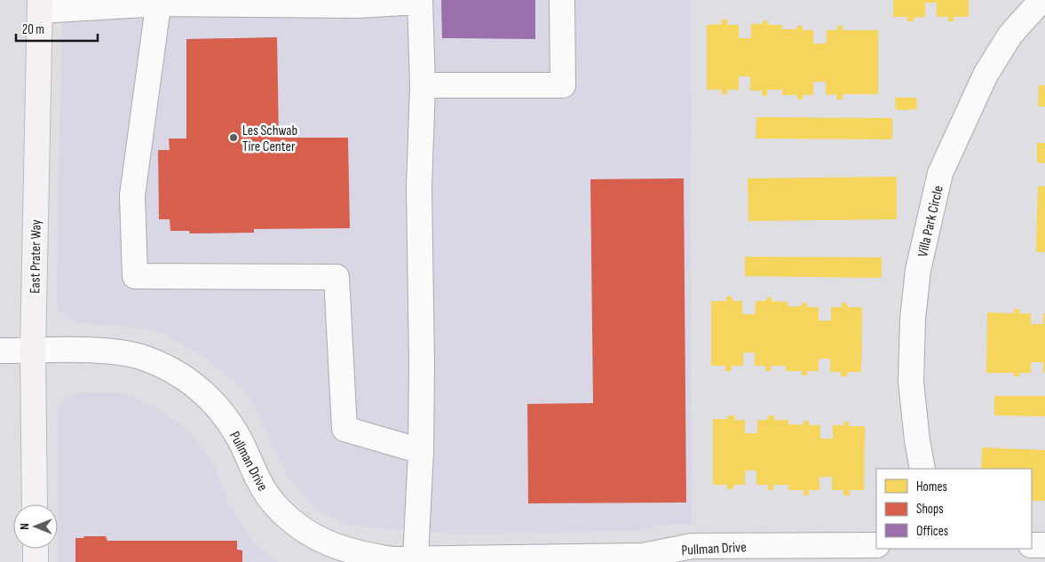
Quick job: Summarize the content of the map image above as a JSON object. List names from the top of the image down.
{
  "streets": {
    "main road": ["East Prater Way"],
    "street": ["Villa Park Circle", "Pullman Drive"]
  },
  "crossings": [
    ["East Prater Way", "Pullman Drive"]
  ],
  "places": ["Les Schwab Tire Center"],
  "legend": ["Homes", "Shops", "Offices"],
  "scale_bar": "20 m",
  "north": "left"
}
